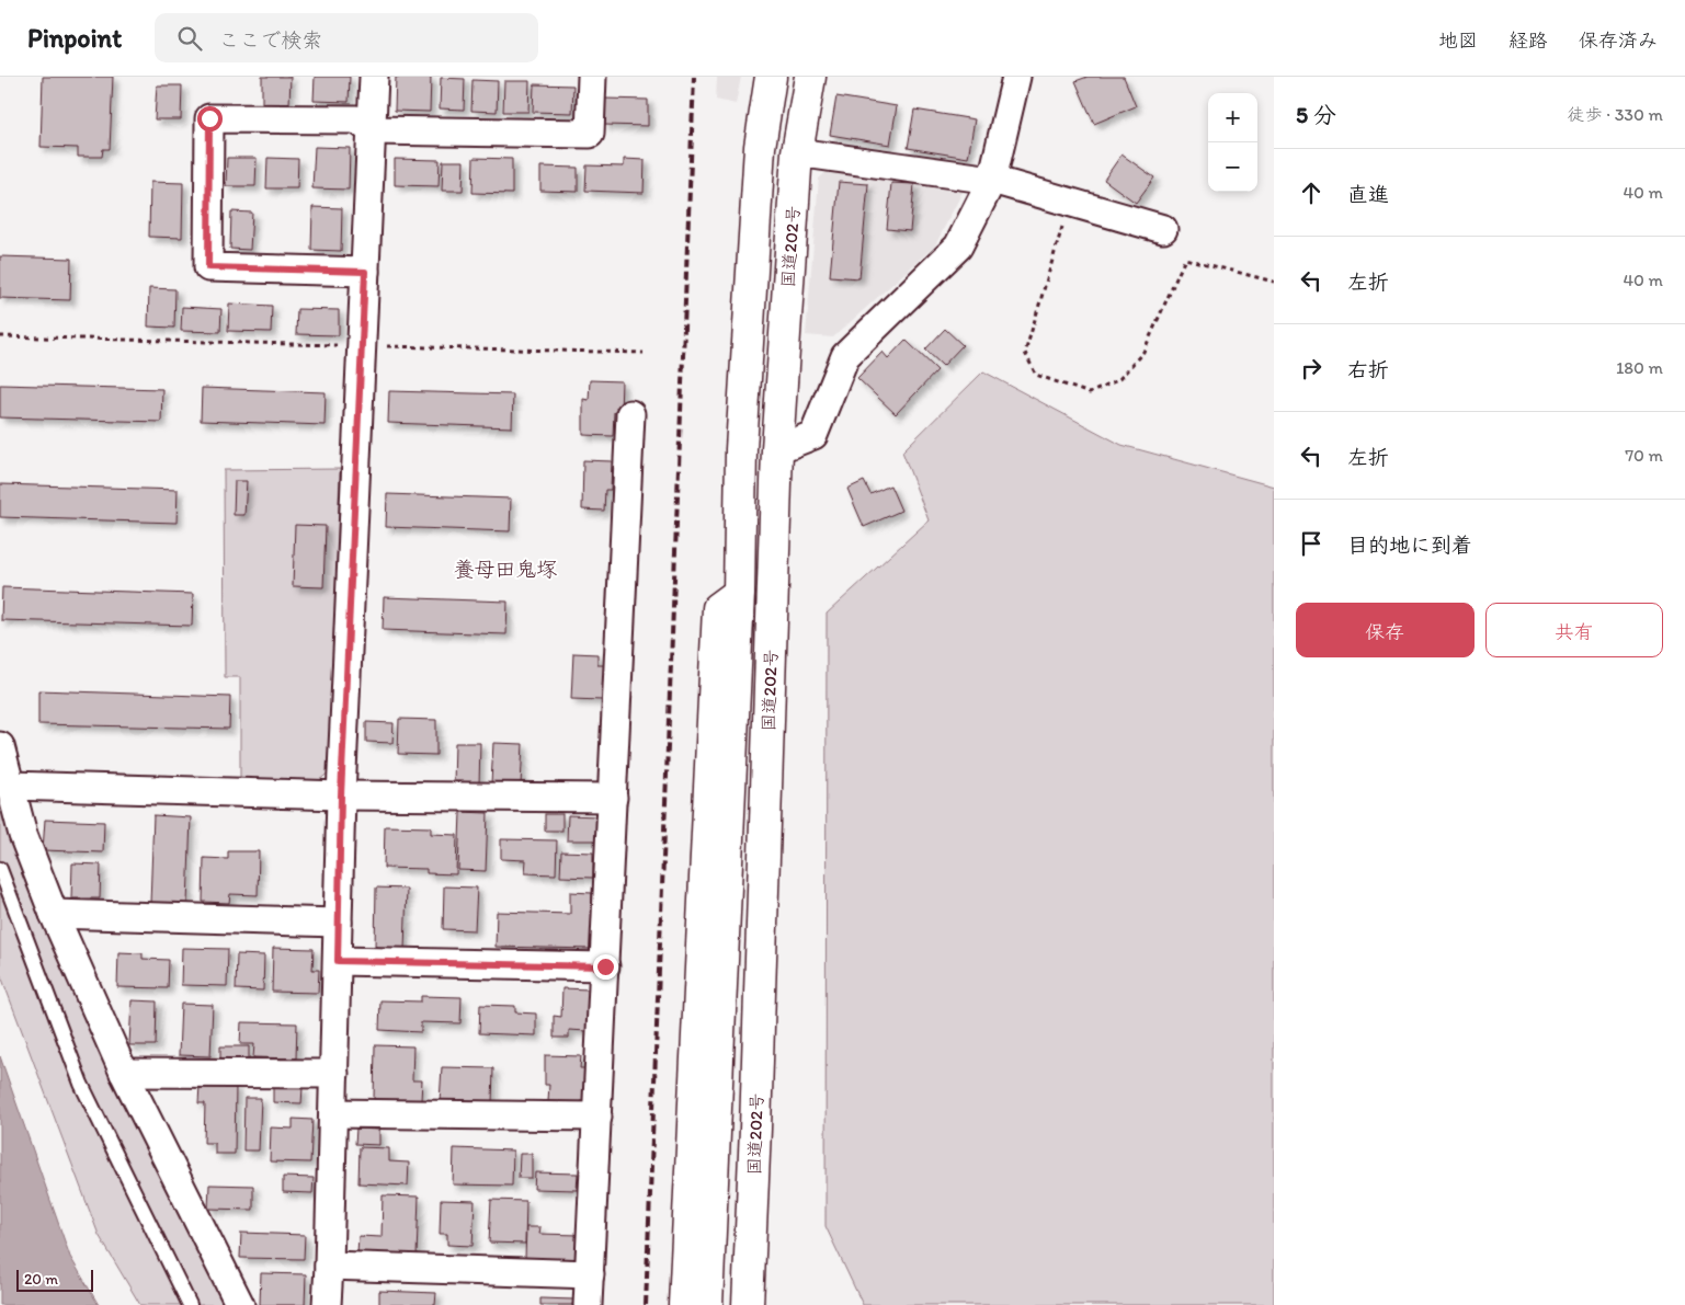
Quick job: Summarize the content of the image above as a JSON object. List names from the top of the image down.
{
  "streets": {
    "main road": ["国道202号"]
  },
  "districts": ["養母田鬼塚"],
  "scale_bar": "20 m",
  "page": {
    "header": "Pinpoint",
    "search": "ここで検索",
    "nav": ["地図", "経路", "保存済み"],
    "heading": ["5 分", "徒歩 · 330 m"],
    "map_buttons": ["+", "−"],
    "list": [
      ["直進", "40 m"],
      ["左折", "40 m"],
      ["右折", "180 m"],
      ["左折", "70 m"],
      "目的地に到着"
    ],
    "buttons": ["保存", "共有"],
    "scale": "20 m"
  }
}
